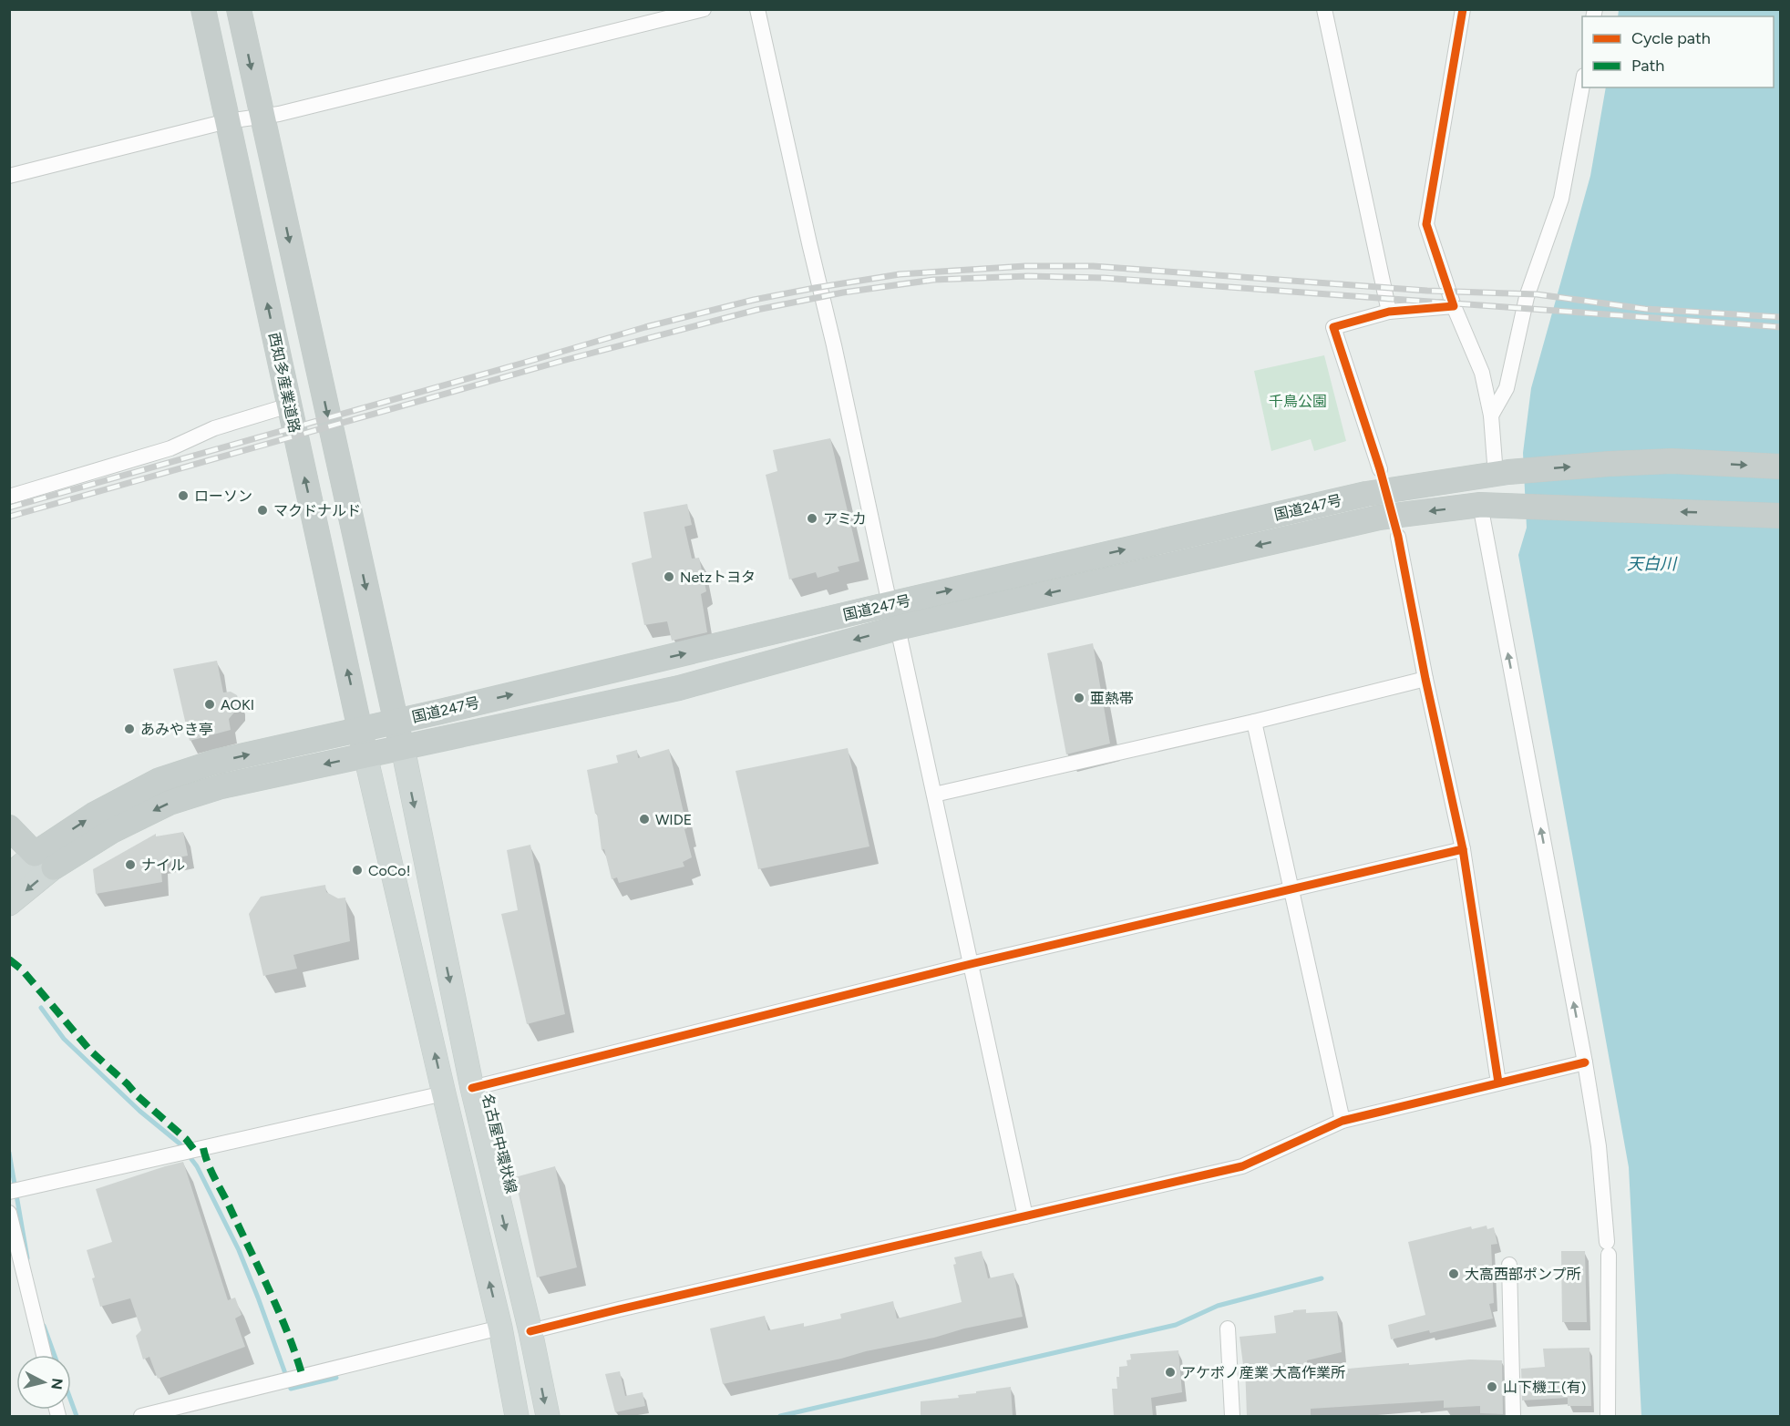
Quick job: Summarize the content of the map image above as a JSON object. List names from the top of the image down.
{
  "streets": {
    "highway": ["西知多産業道路", "国道247号"],
    "main road": ["名古屋中環状線"]
  },
  "crossings": [
    ["西知多産業道路", "国道247号"],
    ["国道247号", "名古屋中環状線"]
  ],
  "water": ["天白川"],
  "parks": ["千鳥公園"],
  "places": [
    "ローソン",
    "マクドナルド",
    "アミカ",
    "Netzトヨタ",
    "亜熱帯",
    "AOKI",
    "あみやき亭",
    "WIDE",
    "ナイル",
    "CoCo!",
    "大高西部ポンプ所",
    "アケボノ産業 大高作業所",
    "山下機工(有)"
  ],
  "legend": ["Cycle path", "Path"],
  "north": "right"
}
